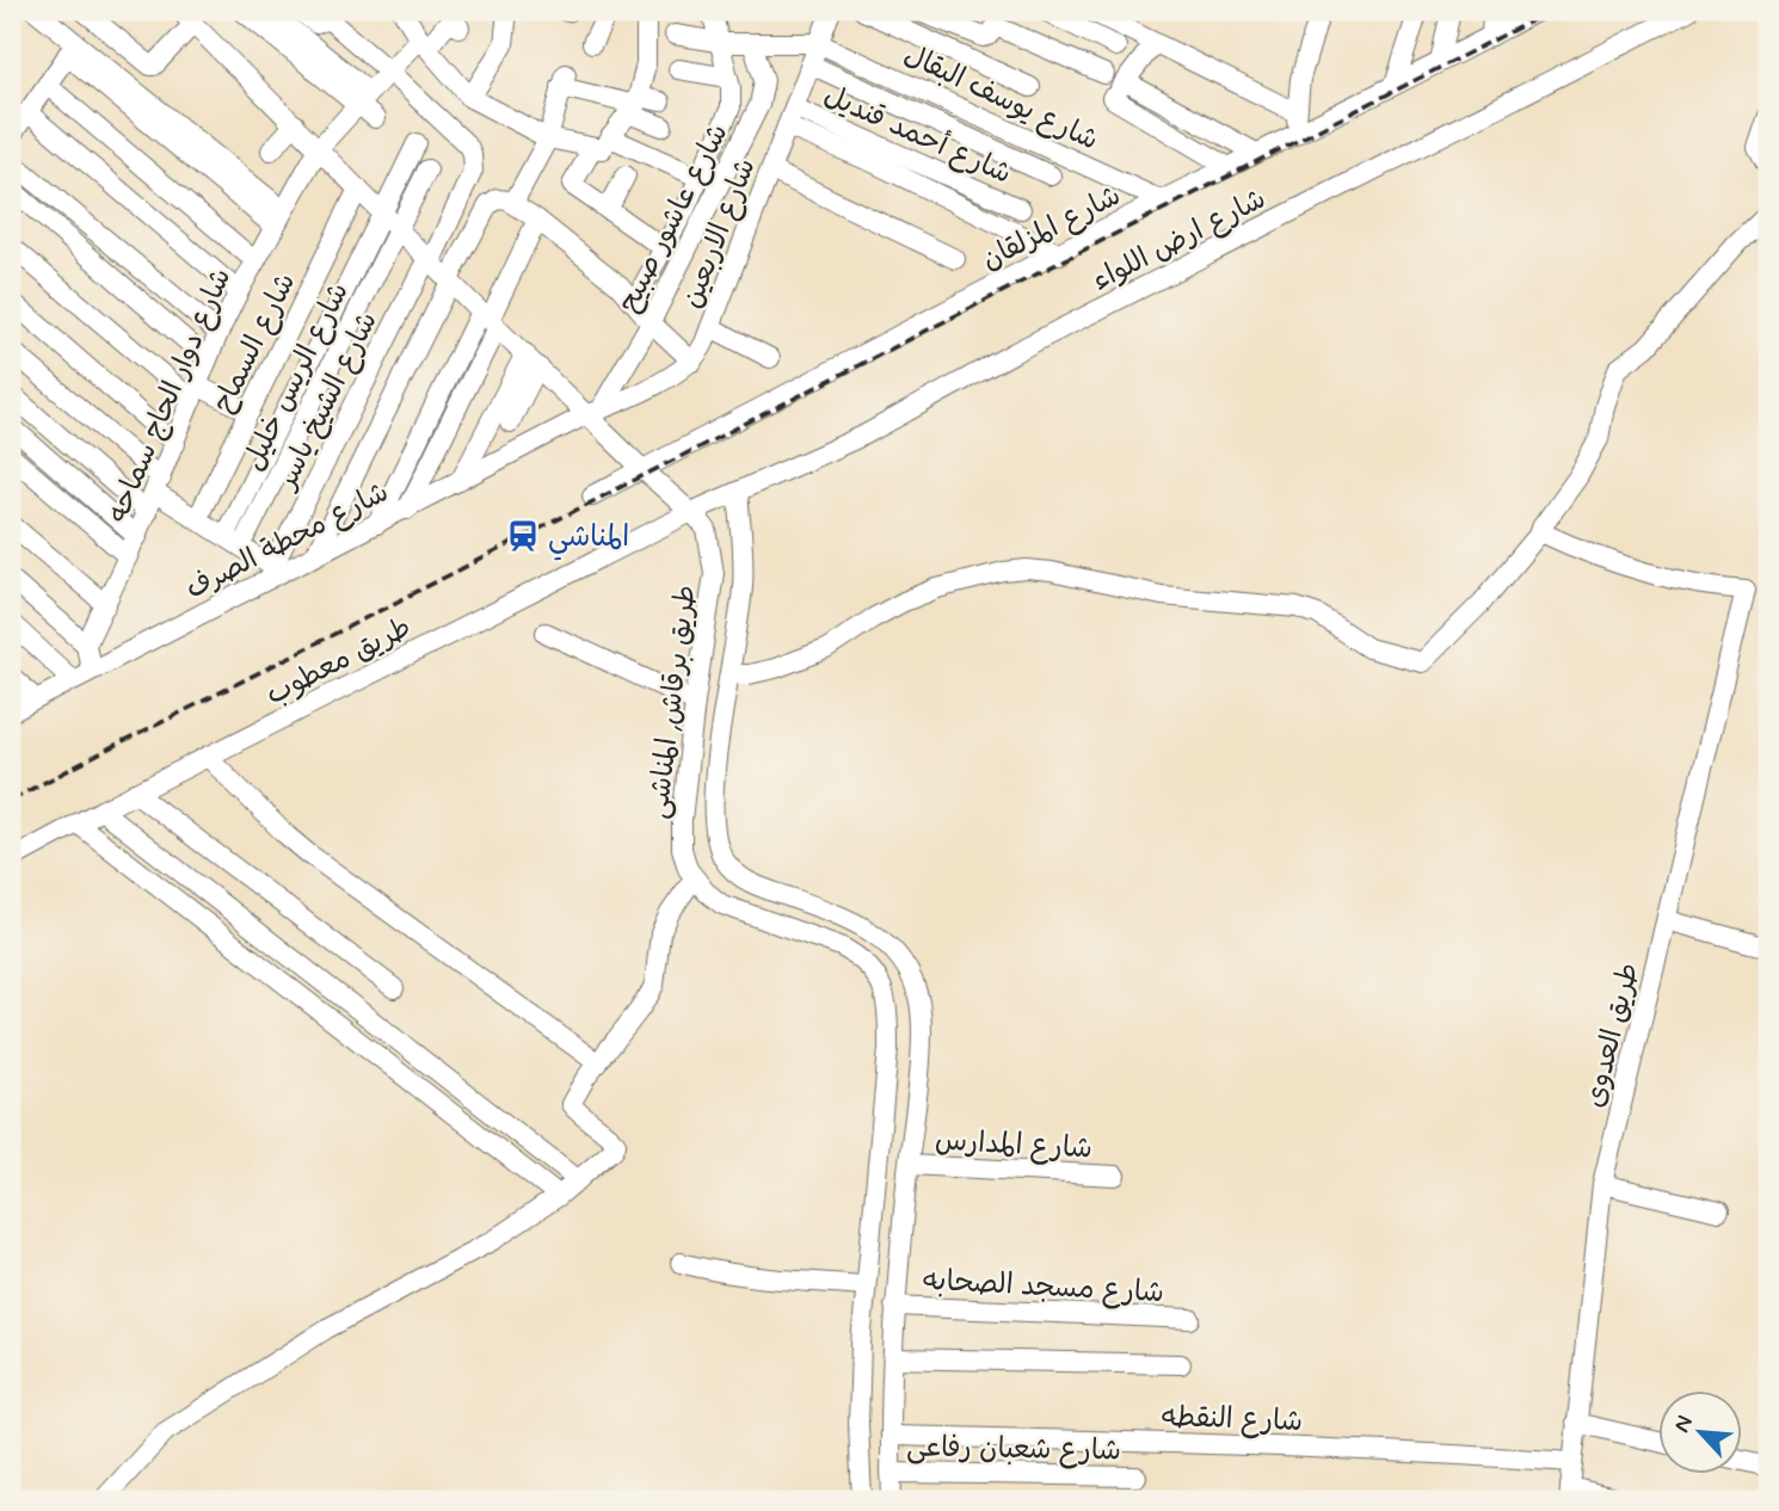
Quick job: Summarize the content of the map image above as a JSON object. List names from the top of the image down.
{
  "streets": {
    "street": [
      "شارع يوسف البقال",
      "شارع أحمد قنديل",
      "شارع عاشور صبيح",
      "شارع المزلقان",
      "شارع الاربعين",
      "شارع ارض اللواء",
      "شارع السماح",
      "شارع الريس خليل",
      "شارع دوار الحاج سماحه",
      "شارع الشيخ ياسر",
      "شارع محطة الصرف",
      "طريق معطوب",
      "طريق برقاش, المناشى",
      "طريق العدوى",
      "شارع المدارس",
      "شارع مسجد الصحابه",
      "شارع النقطه",
      "شارع شعبان رفاعى"
    ]
  },
  "crossings": [
    ["شارع يوسف البقال", "شارع المزلقان"],
    ["شارع يوسف البقال", "شارع الاربعين"],
    ["شارع أحمد قنديل", "شارع الاربعين"],
    ["شارع عاشور صبيح", "شارع محطة الصرف"],
    ["شارع عاشور صبيح", "طريق برقاش, المناشى"],
    ["شارع المزلقان", "طريق برقاش, المناشى"],
    ["شارع ارض اللواء", "طريق معطوب"],
    ["شارع ارض اللواء", "طريق برقاش, المناشى"],
    ["شارع السماح", "طريق برقاش, المناشى"],
    ["شارع الريس خليل", "طريق برقاش, المناشى"],
    ["شارع دوار الحاج سماحه", "شارع الشيخ ياسر"],
    ["شارع دوار الحاج سماحه", "طريق برقاش, المناشى"],
    ["شارع الشيخ ياسر", "شارع محطة الصرف"],
    ["شارع الشيخ ياسر", "طريق برقاش, المناشى"],
    ["شارع محطة الصرف", "طريق برقاش, المناشى"],
    ["طريق معطوب", "طريق برقاش, المناشى"],
    ["طريق برقاش, المناشى", "شارع المدارس"],
    ["طريق برقاش, المناشى", "شارع مسجد الصحابه"],
    ["طريق برقاش, المناشى", "شارع النقطه"],
    ["طريق برقاش, المناشى", "شارع شعبان رفاعى"],
    ["طريق العدوى", "شارع النقطه"]
  ],
  "places": {
    "station": ["المناشي"]
  },
  "north": "top left"
}
